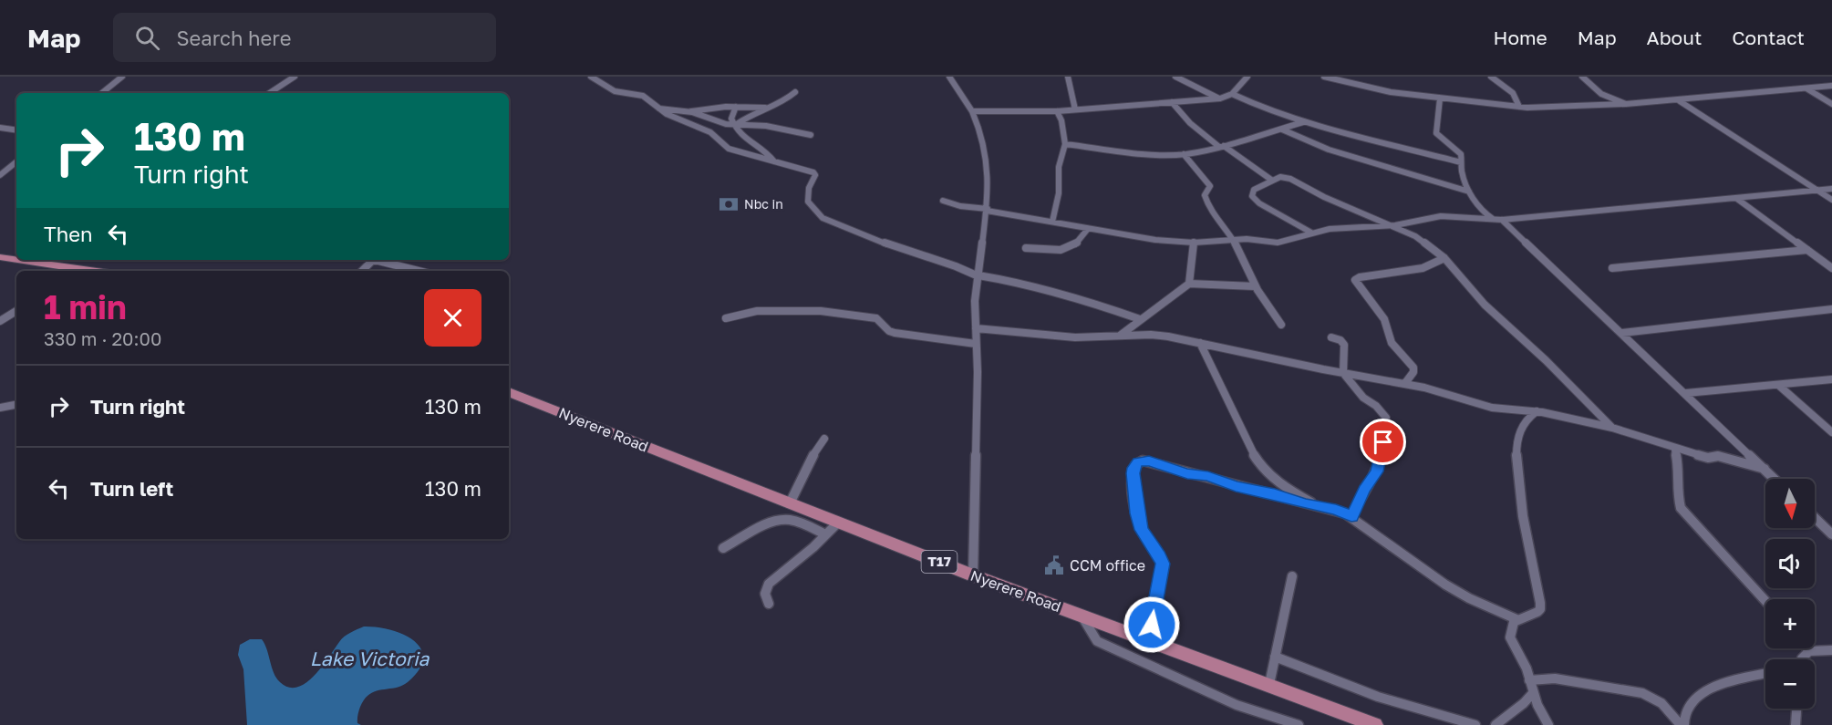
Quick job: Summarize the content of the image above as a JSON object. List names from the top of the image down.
{
  "streets": {
    "main road": ["Nyerere Road", "T17"]
  },
  "water": ["Lake Victoria"],
  "places": {
    "bank": ["Nbc in"],
    "public building": ["CCM office"]
  },
  "north": "bottom",
  "page": {
    "header": "Map",
    "search": "Search here",
    "nav": [
      "Home",
      "Map",
      "About",
      "Contact"
    ],
    "turn": ["130 m", "Turn right"],
    "then": "Then",
    "heading": ["1 min", "330 m · 20:00"],
    "list": [
      {
        "name": "Turn right",
        "value": "130 m"
      },
      {
        "name": "Turn left",
        "value": "130 m"
      }
    ],
    "map_buttons": ["+", "−"]
  }
}
